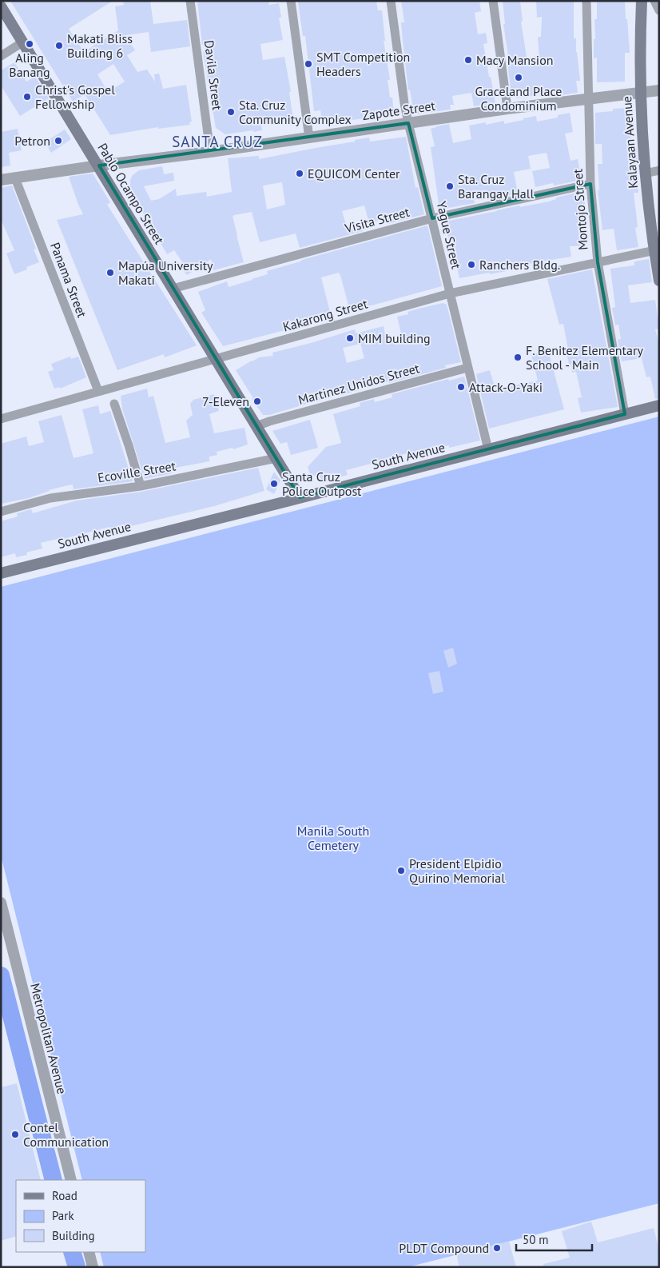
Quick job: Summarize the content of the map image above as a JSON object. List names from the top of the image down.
{
  "streets": {
    "main road": ["Kalayaan Avenue", "Pablo Ocampo Street", "South Avenue"],
    "street": [
      "Davila Street",
      "Zapote Street",
      "Montojo Street",
      "Visita Street",
      "Yague Street",
      "Panama Street",
      "Kakarong Street",
      "Martinez Unidos Street",
      "Ecoville Street",
      "Metropolitan Avenue"
    ]
  },
  "crossings": [
    ["Davila Street", "Zapote Street"],
    ["Zapote Street", "Kalayaan Avenue"],
    ["Zapote Street", "Pablo Ocampo Street"],
    ["Zapote Street", "Montojo Street"],
    ["Zapote Street", "Yague Street"],
    ["Zapote Street", "Panama Street"],
    ["Kalayaan Avenue", "Kakarong Street"],
    ["Pablo Ocampo Street", "Visita Street"],
    ["Pablo Ocampo Street", "Kakarong Street"],
    ["Pablo Ocampo Street", "Martinez Unidos Street"],
    ["Pablo Ocampo Street", "South Avenue"],
    ["Pablo Ocampo Street", "Ecoville Street"],
    ["Montojo Street", "Visita Street"],
    ["Montojo Street", "Kakarong Street"],
    ["Montojo Street", "South Avenue"],
    ["Visita Street", "Yague Street"],
    ["Yague Street", "Kakarong Street"],
    ["Yague Street", "Martinez Unidos Street"],
    ["Yague Street", "South Avenue"],
    ["Panama Street", "Kakarong Street"]
  ],
  "districts": ["SANTA CRUZ"],
  "parks": ["Manila South Cemetery"],
  "places": [
    "Aling Banang",
    "Makati Bliss Building 6",
    "Macy Mansion",
    "SMT Competition Headers",
    "Graceland Place Condominium",
    "Christ's Gospel Fellowship",
    "Sta. Cruz Community Complex",
    "Petron",
    "EQUICOM Center",
    "Sta. Cruz Barangay Hall",
    "Ranchers Bldg.",
    "Mapúa University Makati",
    "MIM building",
    "F. Benitez Elementary School - Main",
    "Attack-O-Yaki",
    "7-Eleven",
    "Santa Cruz Police Outpost",
    "President Elpidio Quirino Memorial",
    "Contel Communication",
    "PLDT Compound"
  ],
  "legend": ["Road", "Park", "Building"],
  "scale_bar": "50 m"
}
